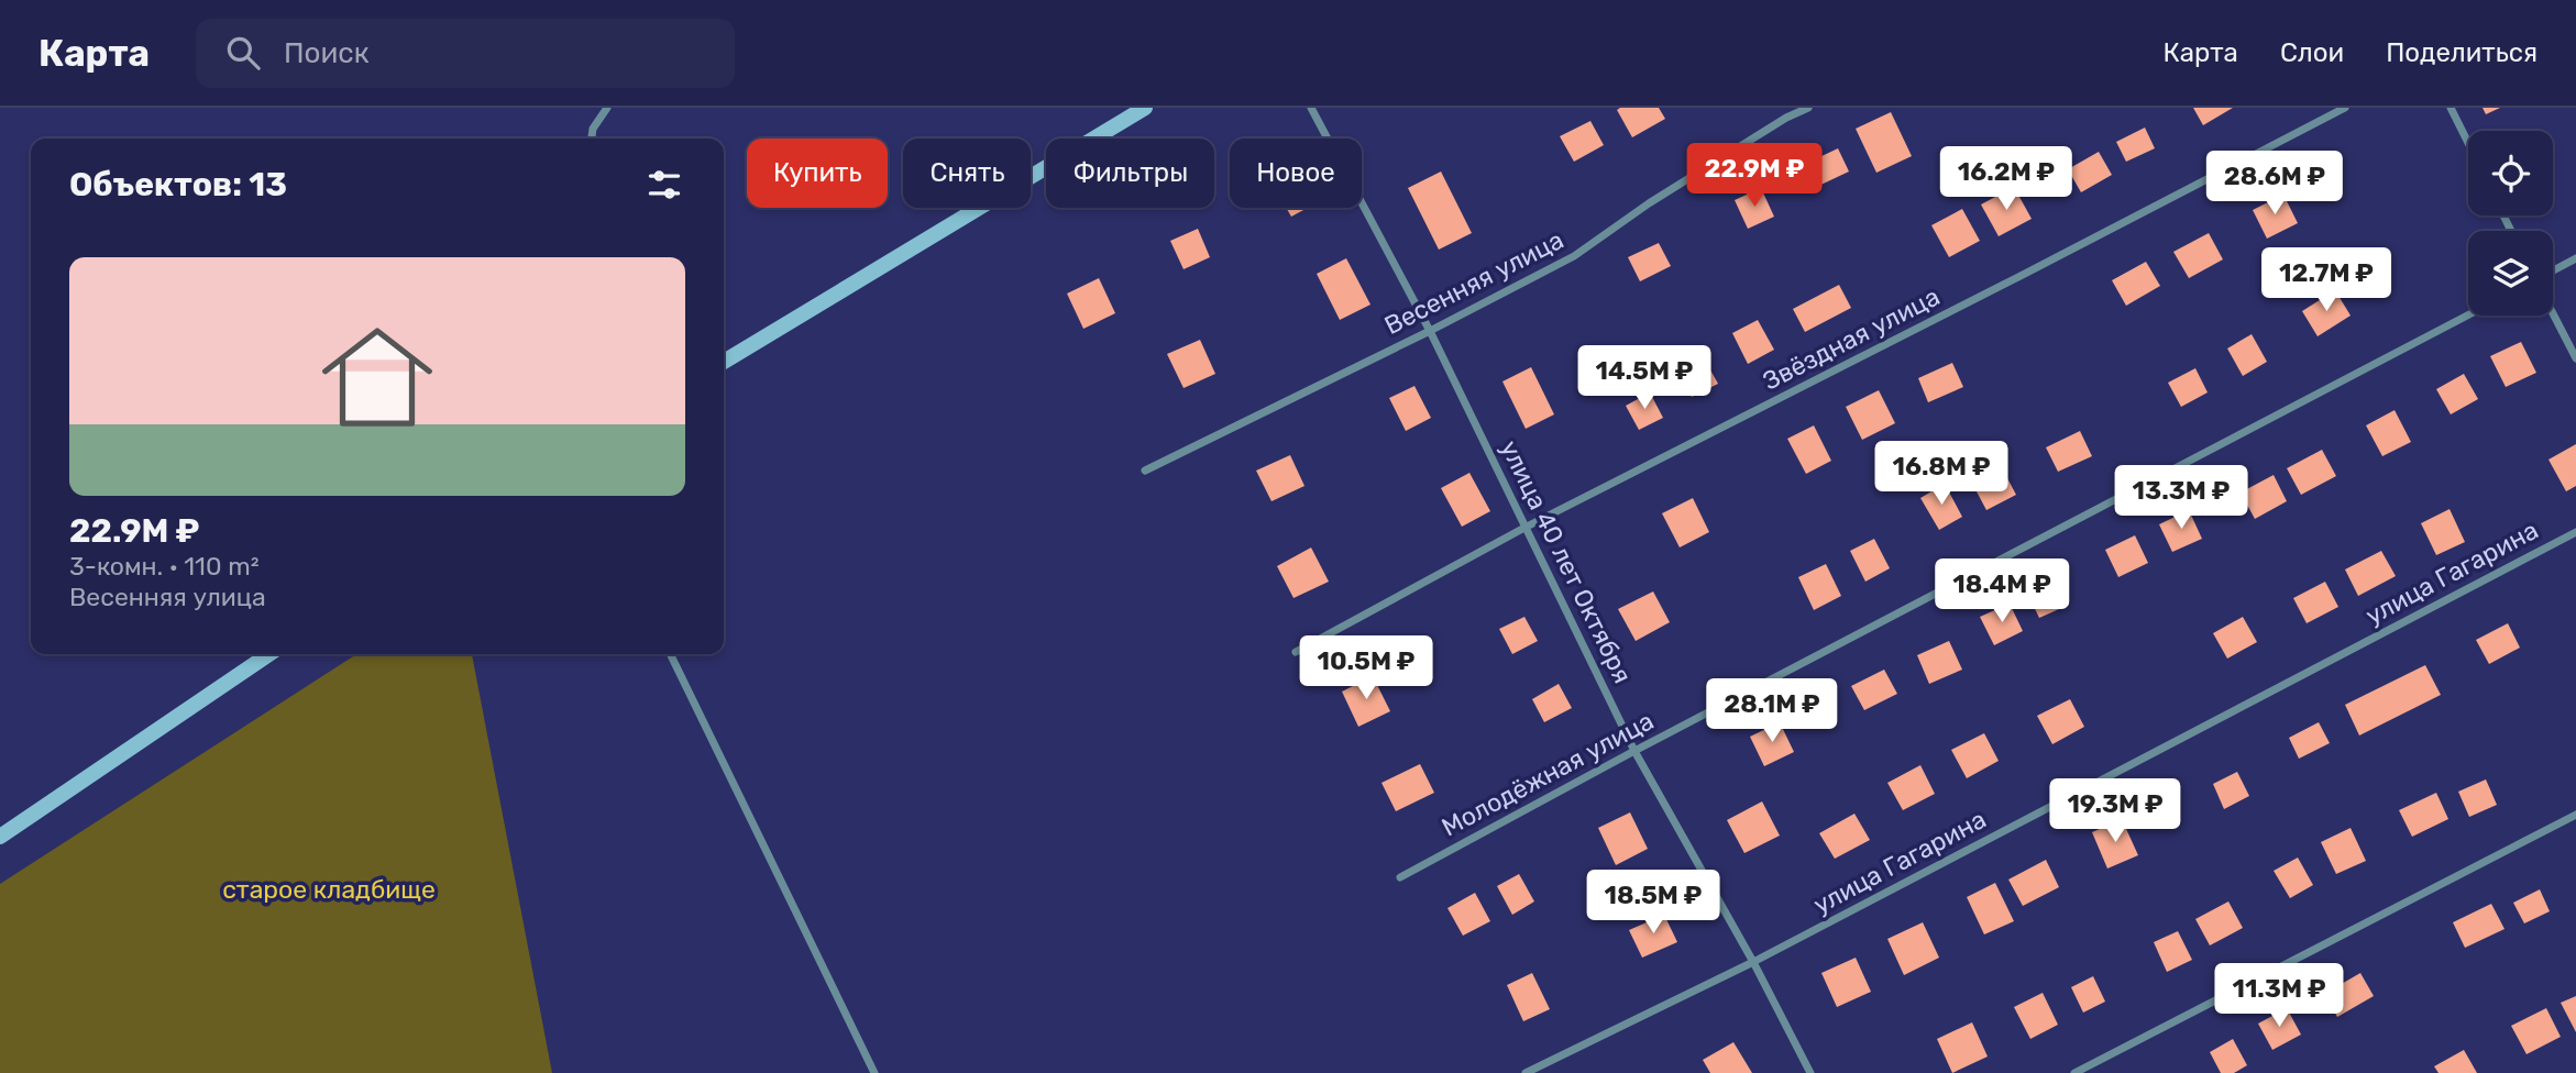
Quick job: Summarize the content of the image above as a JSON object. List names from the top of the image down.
{
  "streets": {
    "street": [
      "Весенняя улица",
      "Звёздная улица",
      "улица 40 лет Октября",
      "улица Гагарина",
      "Молодёжная улица"
    ]
  },
  "crossings": [
    ["Весенняя улица", "улица 40 лет Октября"],
    ["Звёздная улица", "улица 40 лет Октября"],
    ["улица 40 лет Октября", "улица Гагарина"],
    ["улица 40 лет Октября", "Молодёжная улица"]
  ],
  "parks": ["старое кладбище"],
  "page": {
    "header": "Карта",
    "search": "Поиск",
    "nav": ["Карта", "Слои", "Поделиться"],
    "chip": [
      "Купить",
      "Снять",
      "Фильтры",
      "Новое"
    ],
    "heading": "Объектов: 13",
    "price": [
      "22.9M ₽",
      "16.2M ₽",
      "28.6M ₽",
      "12.7M ₽",
      "14.5M ₽",
      "16.8M ₽",
      "13.3M ₽",
      "18.4M ₽",
      "10.5M ₽",
      "28.1M ₽",
      "19.3M ₽",
      "18.5M ₽",
      "11.3M ₽"
    ],
    "list": [
      {
        "name": "22.9M ₽",
        "note": "3-комн. · 110 m² · Весенняя улица"
      }
    ]
  }
}
